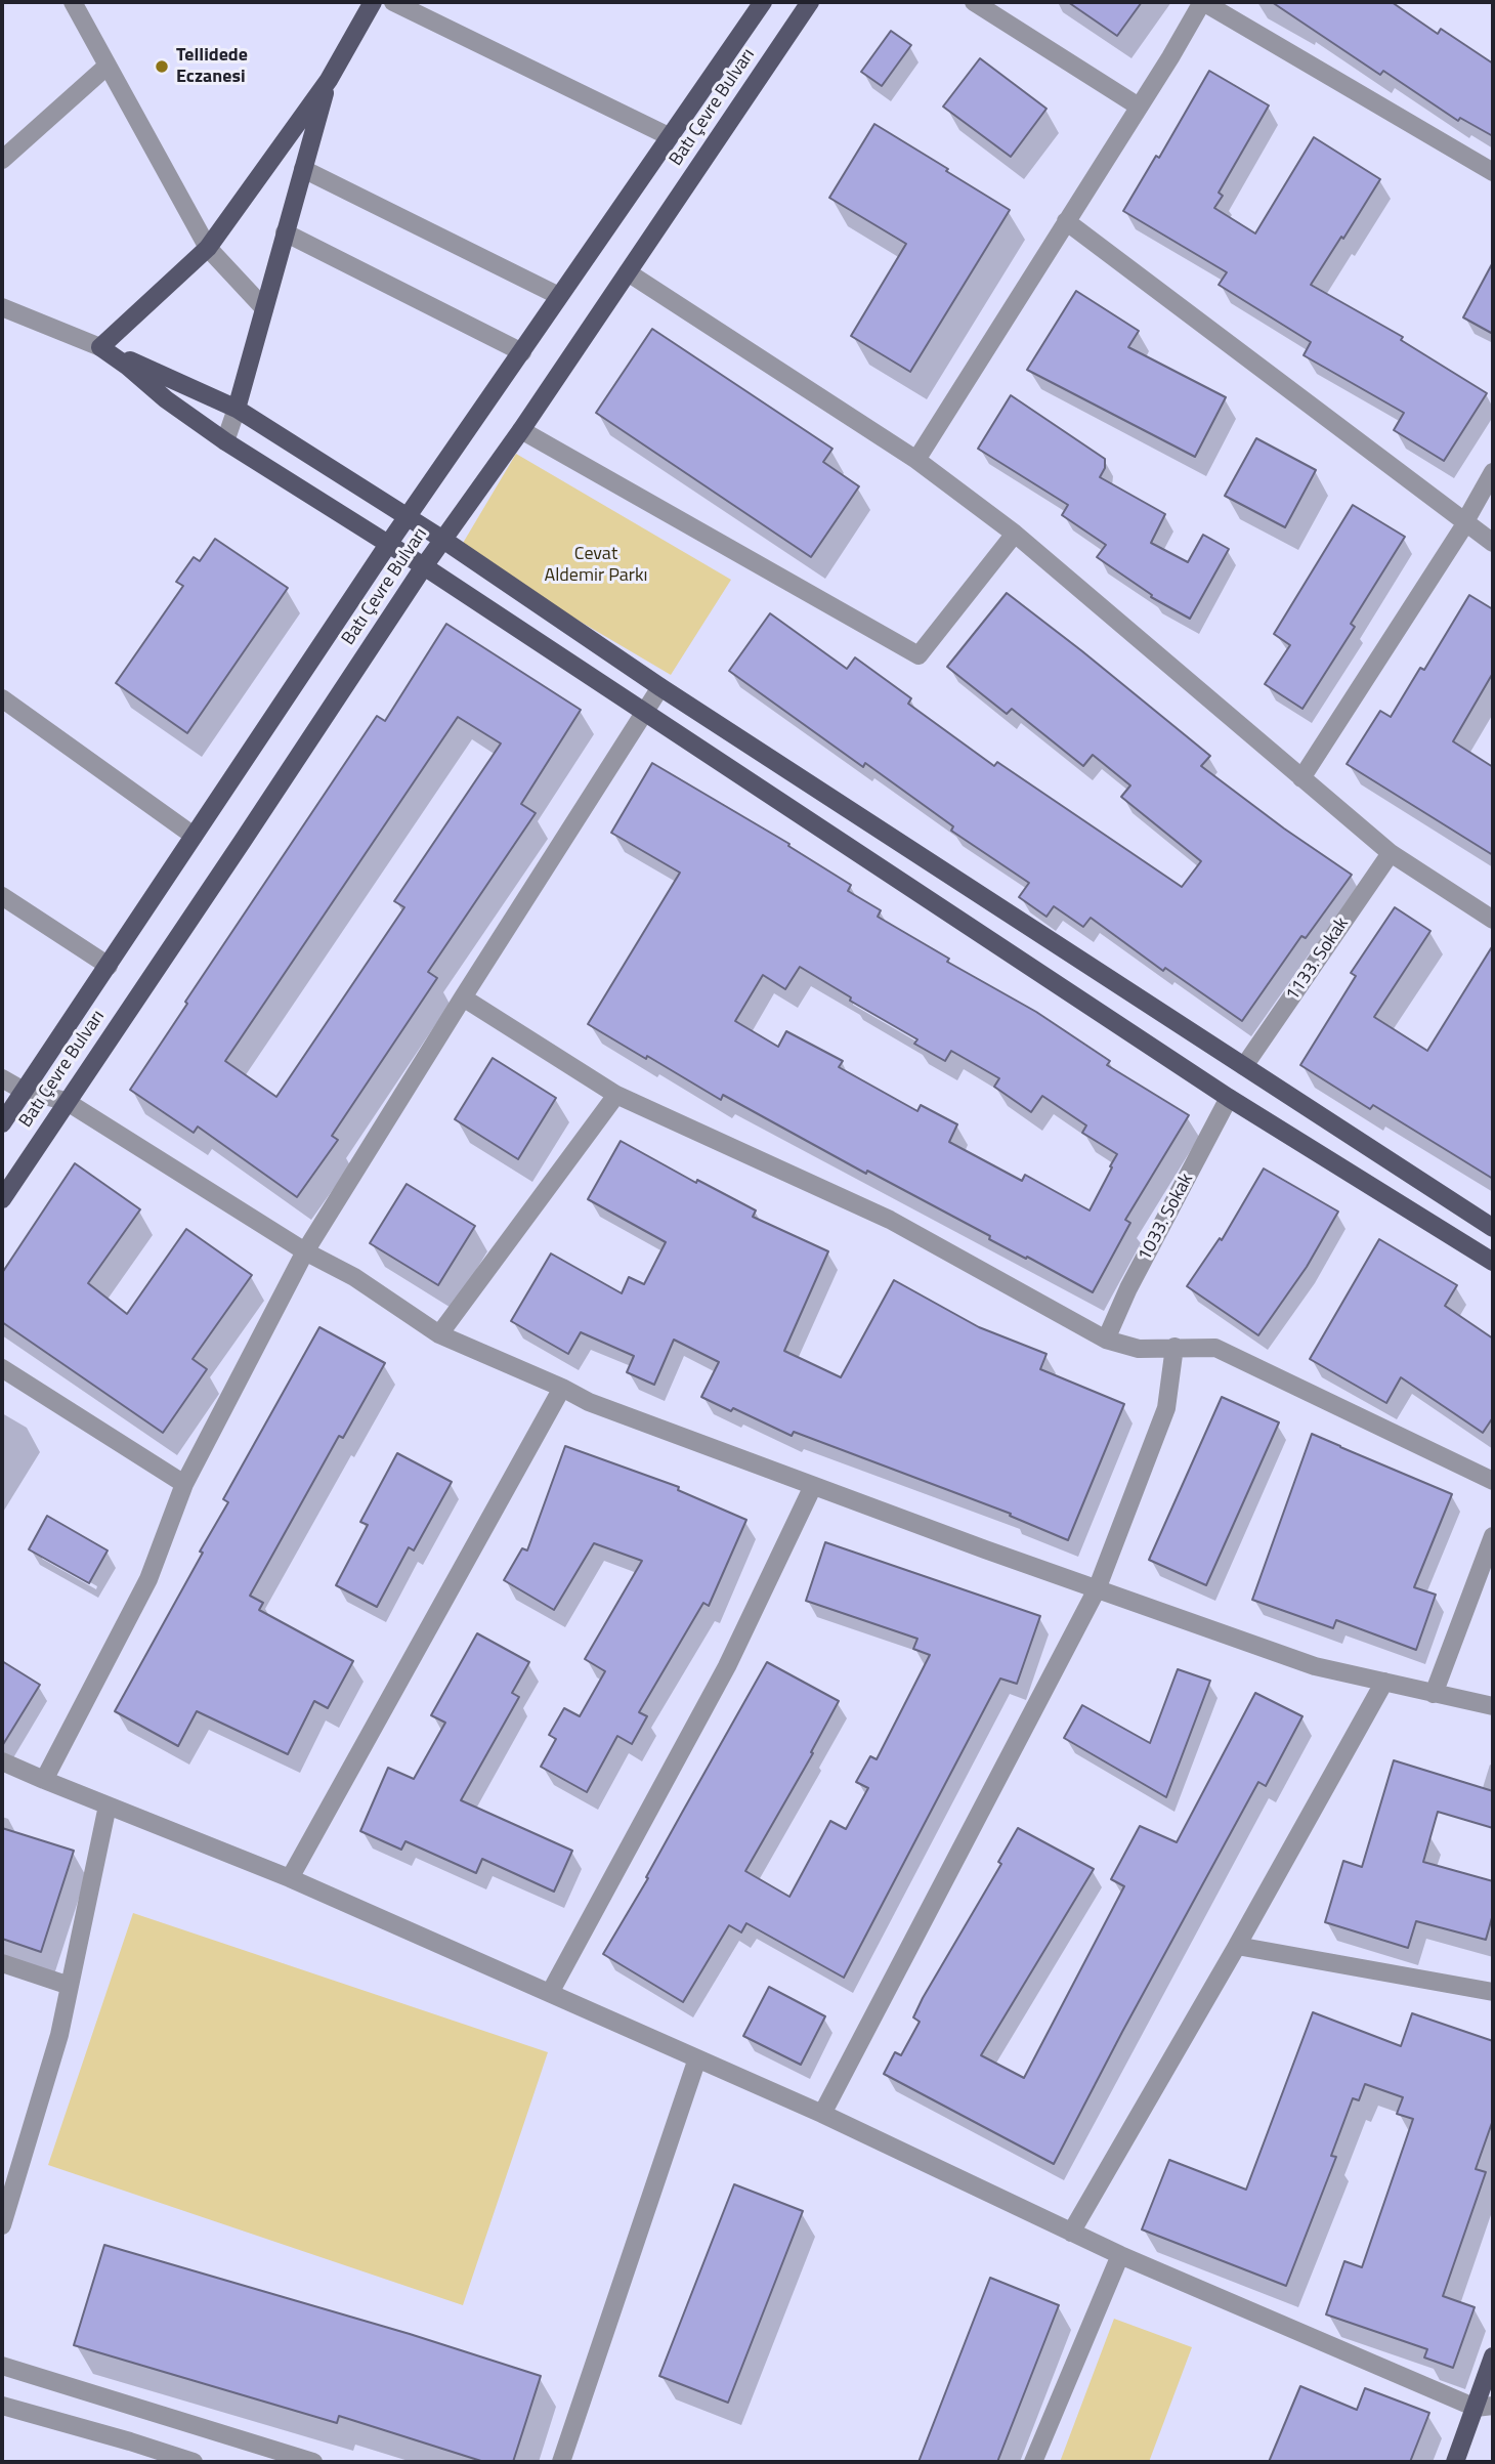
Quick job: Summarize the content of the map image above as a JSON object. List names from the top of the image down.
{
  "streets": {
    "main road": ["Batı Çevre Bulvarı"],
    "street": ["1133. Sokak", "1033. Sokak"]
  },
  "parks": ["Cevat Aldemir Parkı"],
  "places": ["Tellidede Eczanesi"]
}
